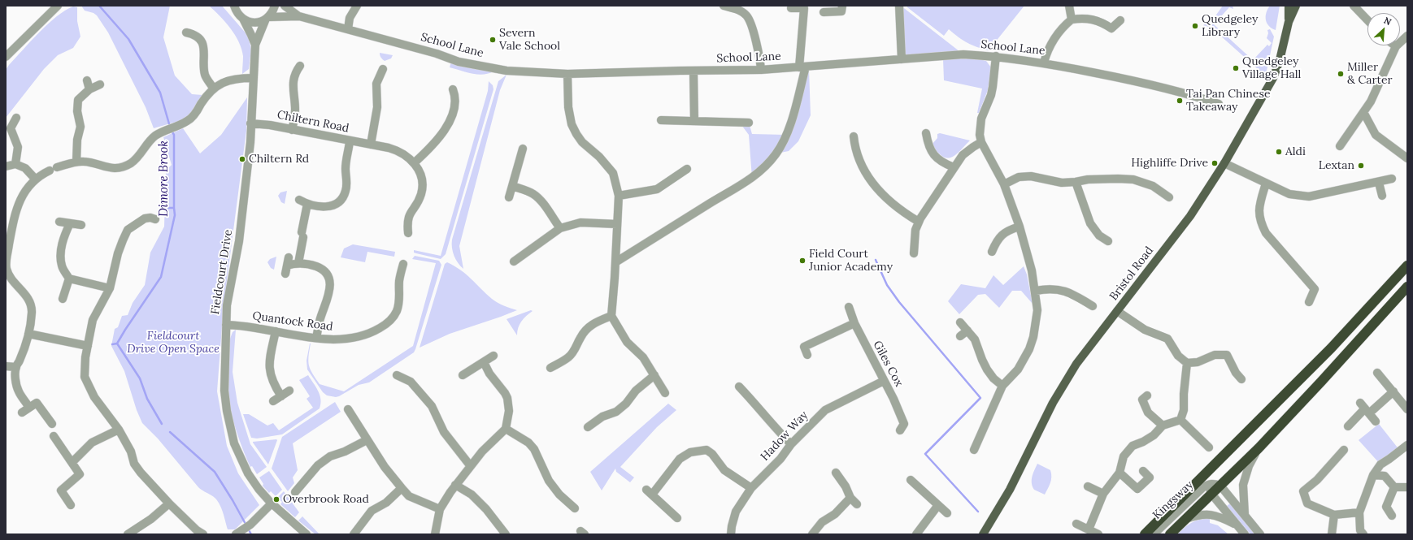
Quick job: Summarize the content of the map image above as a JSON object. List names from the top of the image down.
{
  "streets": {
    "main road": ["Bristol Road"],
    "street": [
      "School Lane",
      "Chiltern Road",
      "Fieldcourt Drive",
      "Quantock Road",
      "Giles Cox",
      "Hadow Way",
      "Kingsway"
    ]
  },
  "crossings": [
    ["School Lane", "Fieldcourt Drive"],
    ["Chiltern Road", "Fieldcourt Drive"],
    ["Fieldcourt Drive", "Quantock Road"],
    ["Giles Cox", "Hadow Way"]
  ],
  "water": ["Dimore Brook"],
  "parks": ["Fieldcourt Drive Open Space"],
  "places": [
    "Quedgeley Library",
    "Severn Vale School",
    "Quedgeley Village Hall",
    "Miller & Carter",
    "Tai Pan Chinese Takeaway",
    "Aldi",
    "Chiltern Rd",
    "Highliffe Drive",
    "Lextan",
    "Field Court Junior Academy",
    "Overbrook Road"
  ],
  "north": "top right"
}
